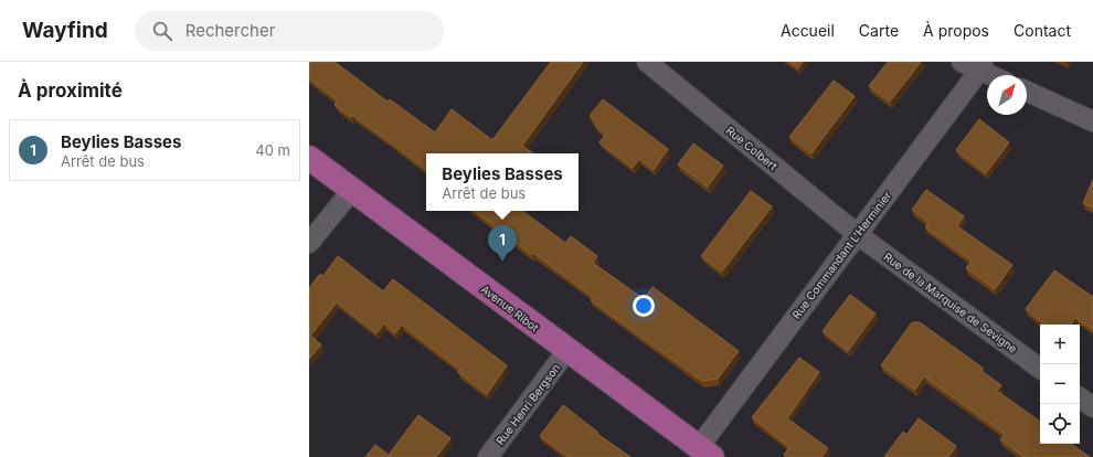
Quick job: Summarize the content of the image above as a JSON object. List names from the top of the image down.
{
  "streets": {
    "main road": ["Avenue Ribot"],
    "street": [
      "Rue Colbert",
      "Rue Commandant L'Herminier",
      "Rue de la Marquise de Sevigne",
      "Rue Henri Bergson"
    ]
  },
  "crossings": [
    ["Rue Colbert", "Rue Commandant L'Herminier"],
    ["Rue Colbert", "Rue de la Marquise de Sevigne"],
    ["Rue Commandant L'Herminier", "Rue de la Marquise de Sevigne"],
    ["Rue Commandant L'Herminier", "Avenue Ribot"],
    ["Avenue Ribot", "Rue Henri Bergson"]
  ],
  "north": "top right",
  "page": {
    "header": "Wayfind",
    "search": "Rechercher",
    "nav": [
      "Accueil",
      "Carte",
      "À propos",
      "Contact"
    ],
    "heading": "À proximité",
    "list": [
      {
        "mark": "1",
        "name": "Beylies Basses",
        "note": "Arrêt de bus",
        "value": "40 m"
      }
    ],
    "popup": ["Beylies Basses", "Arrêt de bus"],
    "pins": "1",
    "map_buttons": ["+", "−"]
  }
}
